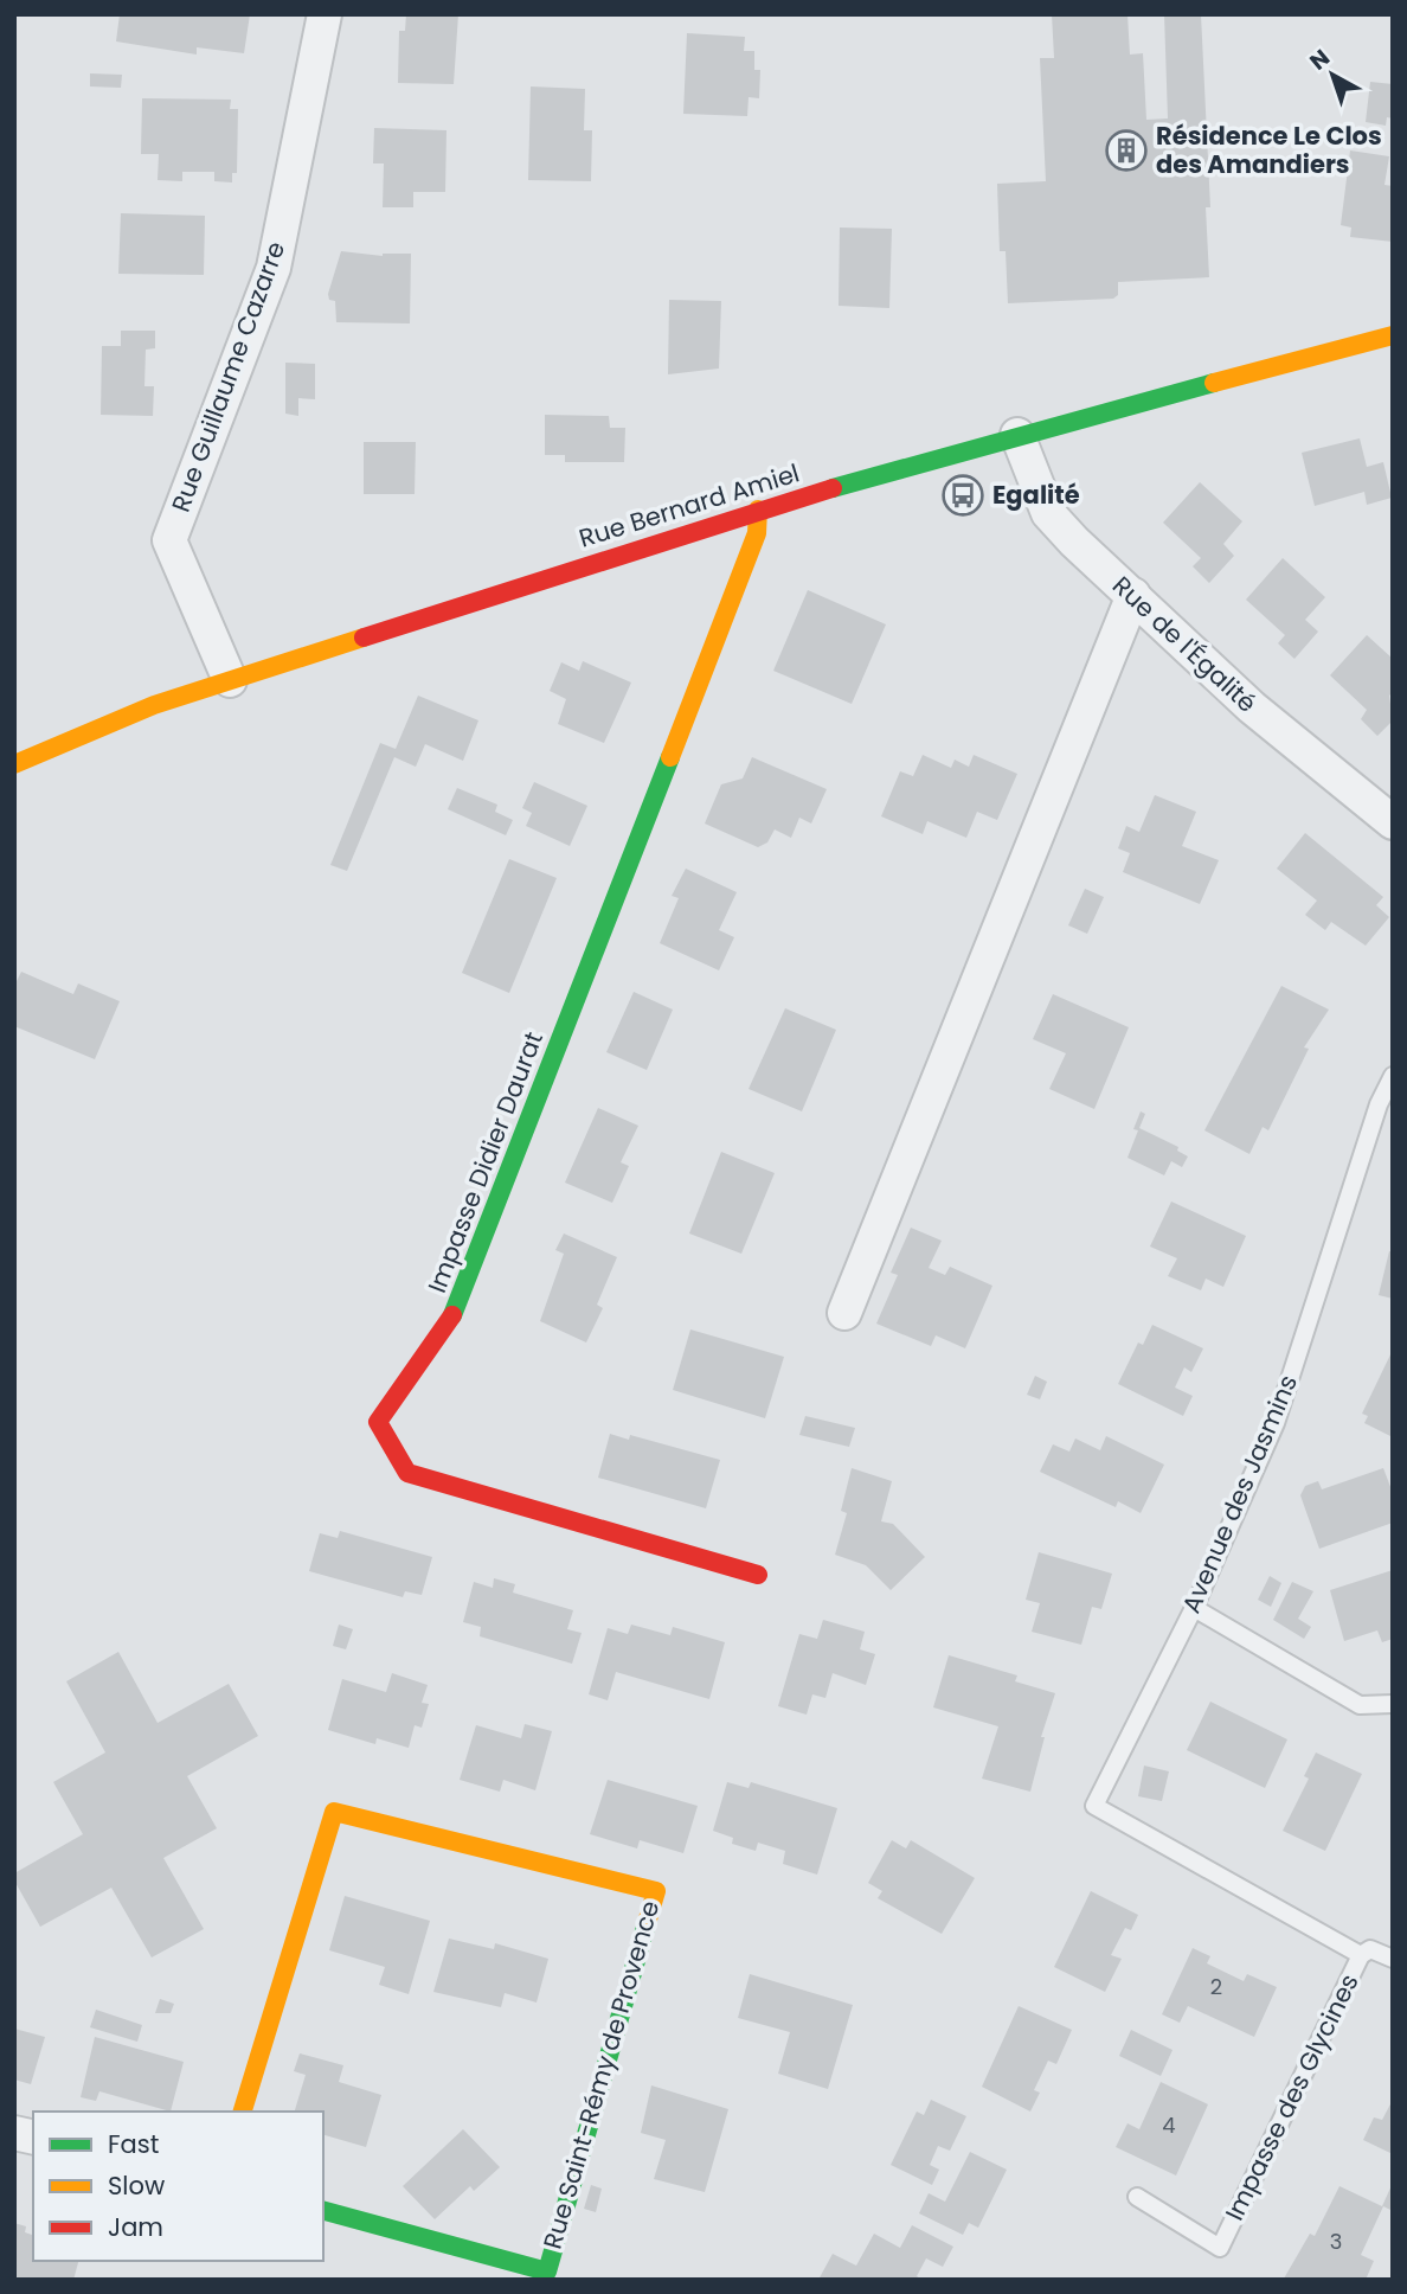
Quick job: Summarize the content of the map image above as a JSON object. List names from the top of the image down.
{
  "streets": {
    "street": [
      "Rue Guillaume Cazarre",
      "Rue Bernard Amiel",
      "Rue de l'Égalité",
      "Impasse Didier Daurat",
      "Rue Saint-Rémy de Provence"
    ],
    "lane": ["Avenue des Jasmins", "Impasse des Glycines"]
  },
  "crossings": [
    ["Rue Guillaume Cazarre", "Rue Bernard Amiel"],
    ["Rue Bernard Amiel", "Rue de l'Égalité"],
    ["Rue Bernard Amiel", "Impasse Didier Daurat"],
    ["Avenue des Jasmins", "Impasse des Glycines"]
  ],
  "places": {
    "building": ["Résidence Le Clos des Amandiers"],
    "bus stop": ["Egalité"]
  },
  "house_numbers": ["2", "4", "3"],
  "legend": ["Fast", "Slow", "Jam"],
  "north": "top left"
}
